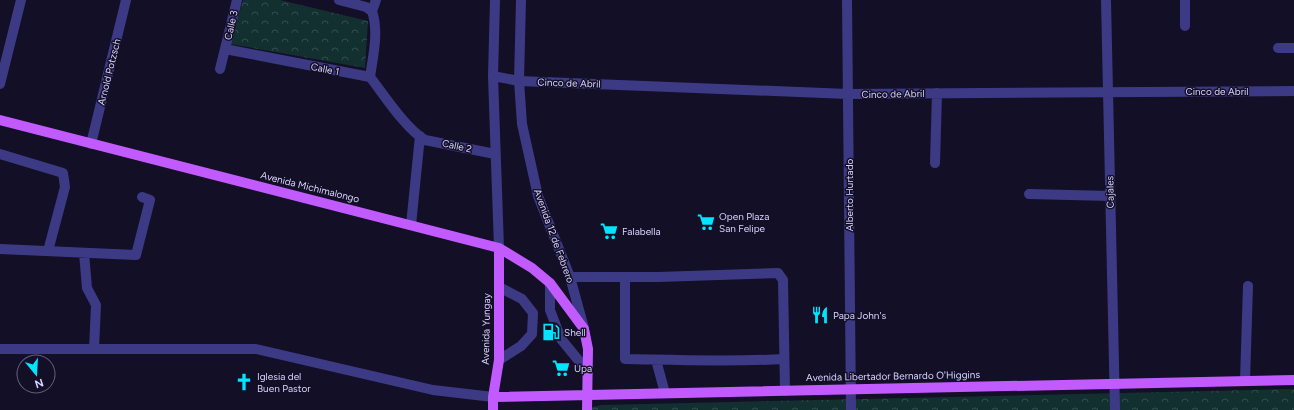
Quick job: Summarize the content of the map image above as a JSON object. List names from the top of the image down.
{
  "streets": {
    "main road": ["Avenida Michimalongo", "Avenida Yungay", "Avenida Libertador Bernardo O'Higgins"],
    "street": [
      "Calle 3",
      "Calle 1",
      "Arnold Potzsch",
      "Cinco de Abril",
      "Calle 2",
      "Cajales",
      "Alberto Hurtado",
      "Avenida 12 de Febrero"
    ]
  },
  "crossings": [
    ["Calle 3", "Calle 1"],
    ["Arnold Potzsch", "Avenida Michimalongo"],
    ["Cinco de Abril", "Cajales"],
    ["Cinco de Abril", "Alberto Hurtado"],
    ["Cinco de Abril", "Avenida 12 de Febrero"],
    ["Avenida Michimalongo", "Avenida 12 de Febrero"],
    ["Avenida Michimalongo", "Avenida Yungay"],
    ["Cajales", "Avenida Libertador Bernardo O'Higgins"],
    ["Alberto Hurtado", "Avenida Libertador Bernardo O'Higgins"],
    ["Avenida Yungay", "Avenida Libertador Bernardo O'Higgins"]
  ],
  "places": {
    "supermarket": ["Open Plaza San Felipe", "Falabella", "Upa"],
    "restaurant": ["Papa John's"],
    "fuel station": ["Shell"],
    "church": ["Iglesia del Buen Pastor"]
  },
  "north": "bottom"
}
